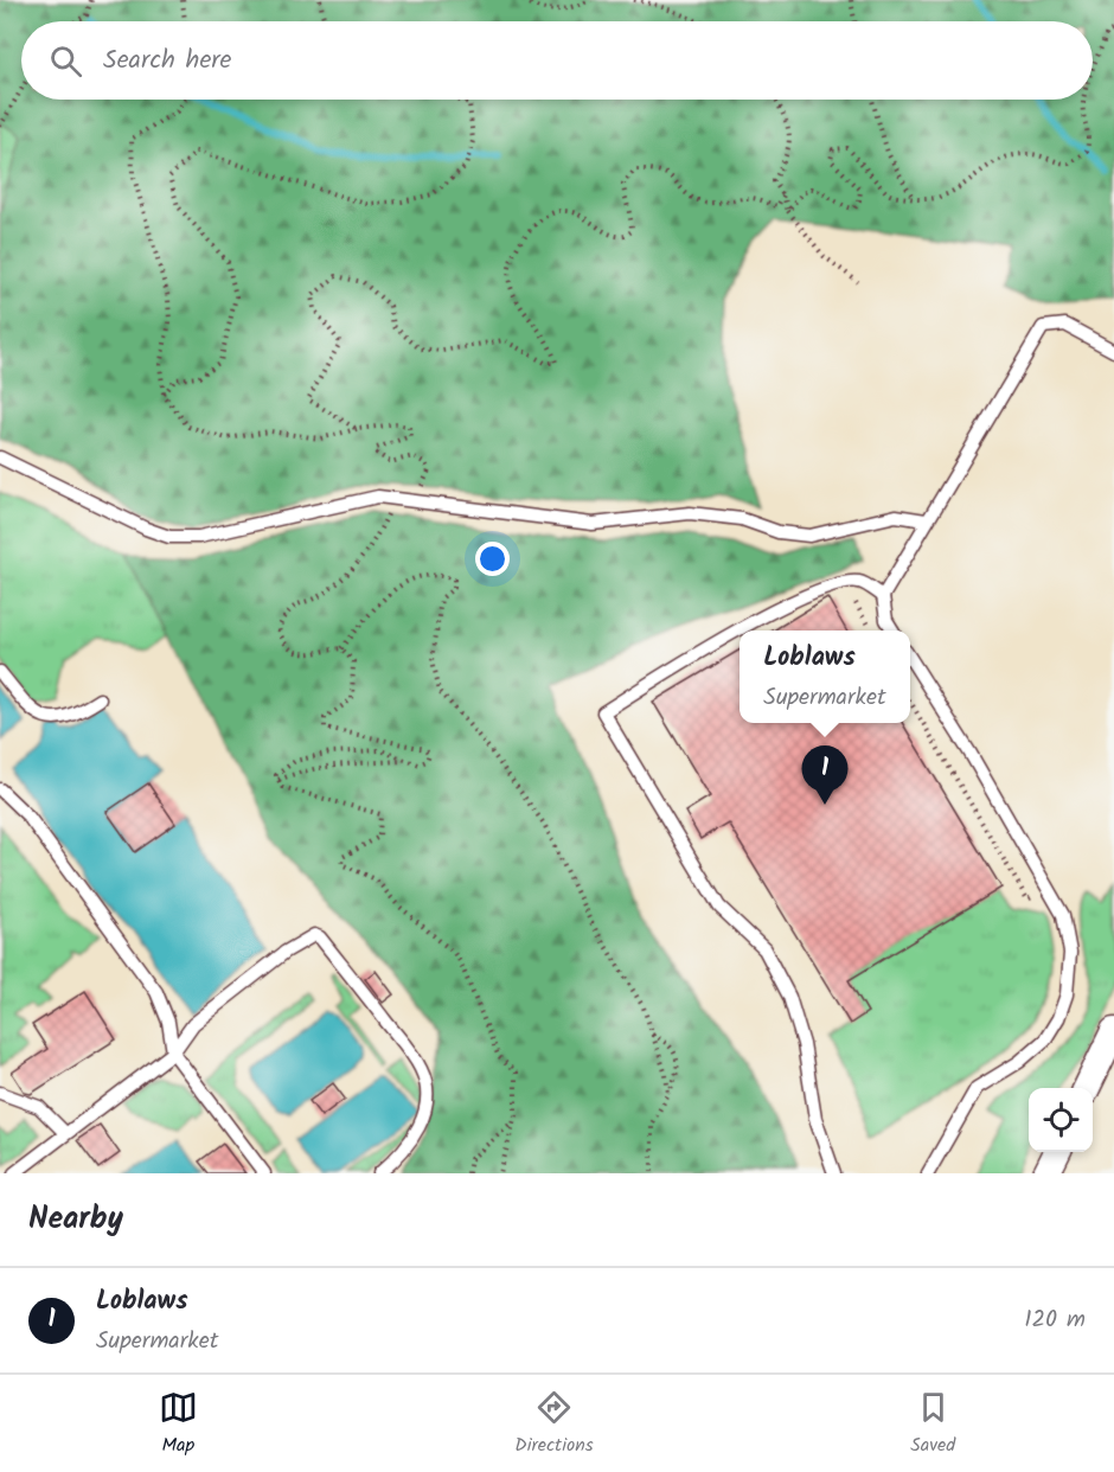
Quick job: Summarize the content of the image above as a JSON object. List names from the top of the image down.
{
  "page": {
    "search": "Search here",
    "popup": ["Loblaws", "Supermarket"],
    "pins": "1",
    "heading": "Nearby",
    "list": [
      {
        "mark": "1",
        "name": "Loblaws",
        "note": "Supermarket",
        "value": "120 m"
      }
    ],
    "nav": ["Map", "Directions", "Saved"]
  }
}
